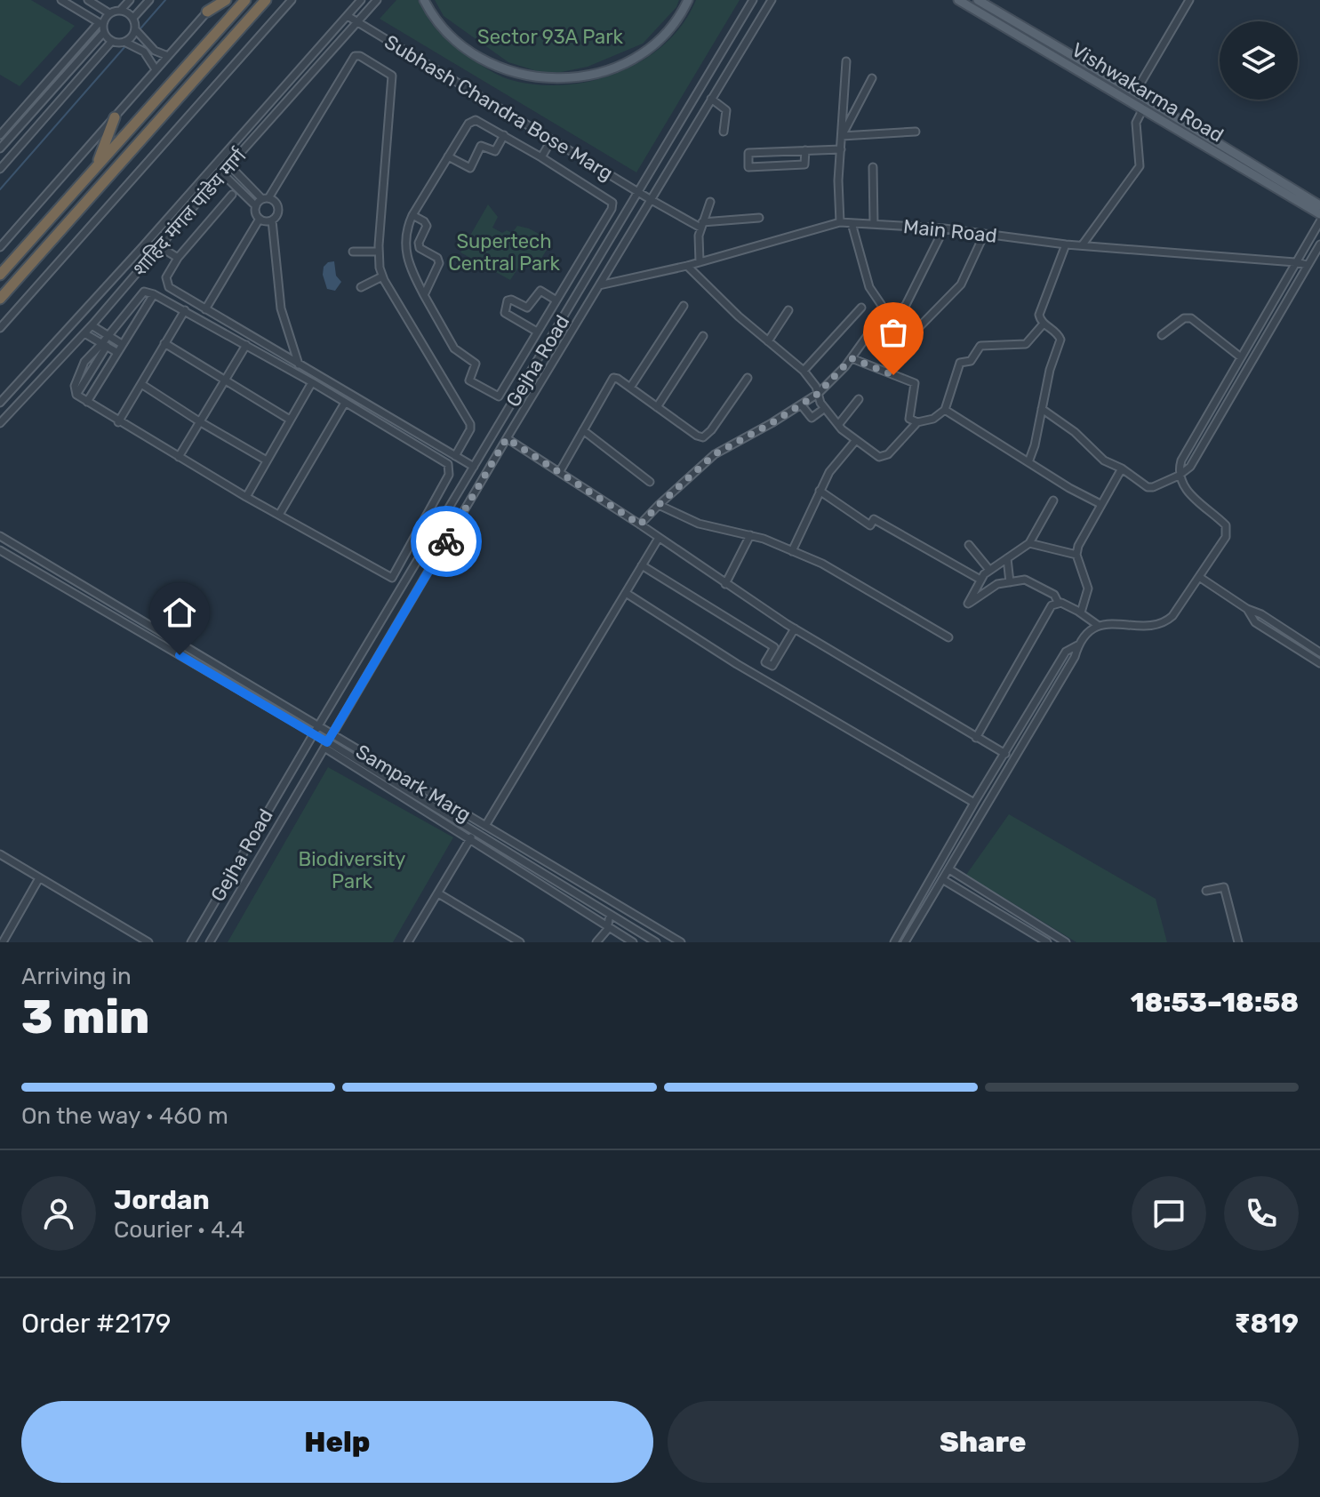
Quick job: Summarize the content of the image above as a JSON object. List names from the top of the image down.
{
  "streets": {
    "main road": ["Vishwakarma Road"],
    "street": [
      "Subhash Chandra Bose Marg",
      "शाहिद मंगल पांडेय मार्ग",
      "Main Road",
      "Gejha Road",
      "Sampark Marg"
    ]
  },
  "crossings": [
    ["Subhash Chandra Bose Marg", "शाहिद मंगल पांडेय मार्ग"],
    ["Subhash Chandra Bose Marg", "Gejha Road"],
    ["Main Road", "Gejha Road"],
    ["Gejha Road", "Sampark Marg"]
  ],
  "parks": ["Sector 93A Park", "Supertech Central Park", "Biodiversity Park"],
  "page": {
    "heading": ["3 min", "Arriving in", "18:53–18:58"],
    "panel": [
      "Jordan",
      "Courier · 4.4",
      "Order #2179",
      "₹819"
    ],
    "bar": "On the way · 460 m",
    "buttons": ["Help", "Share"]
  }
}
